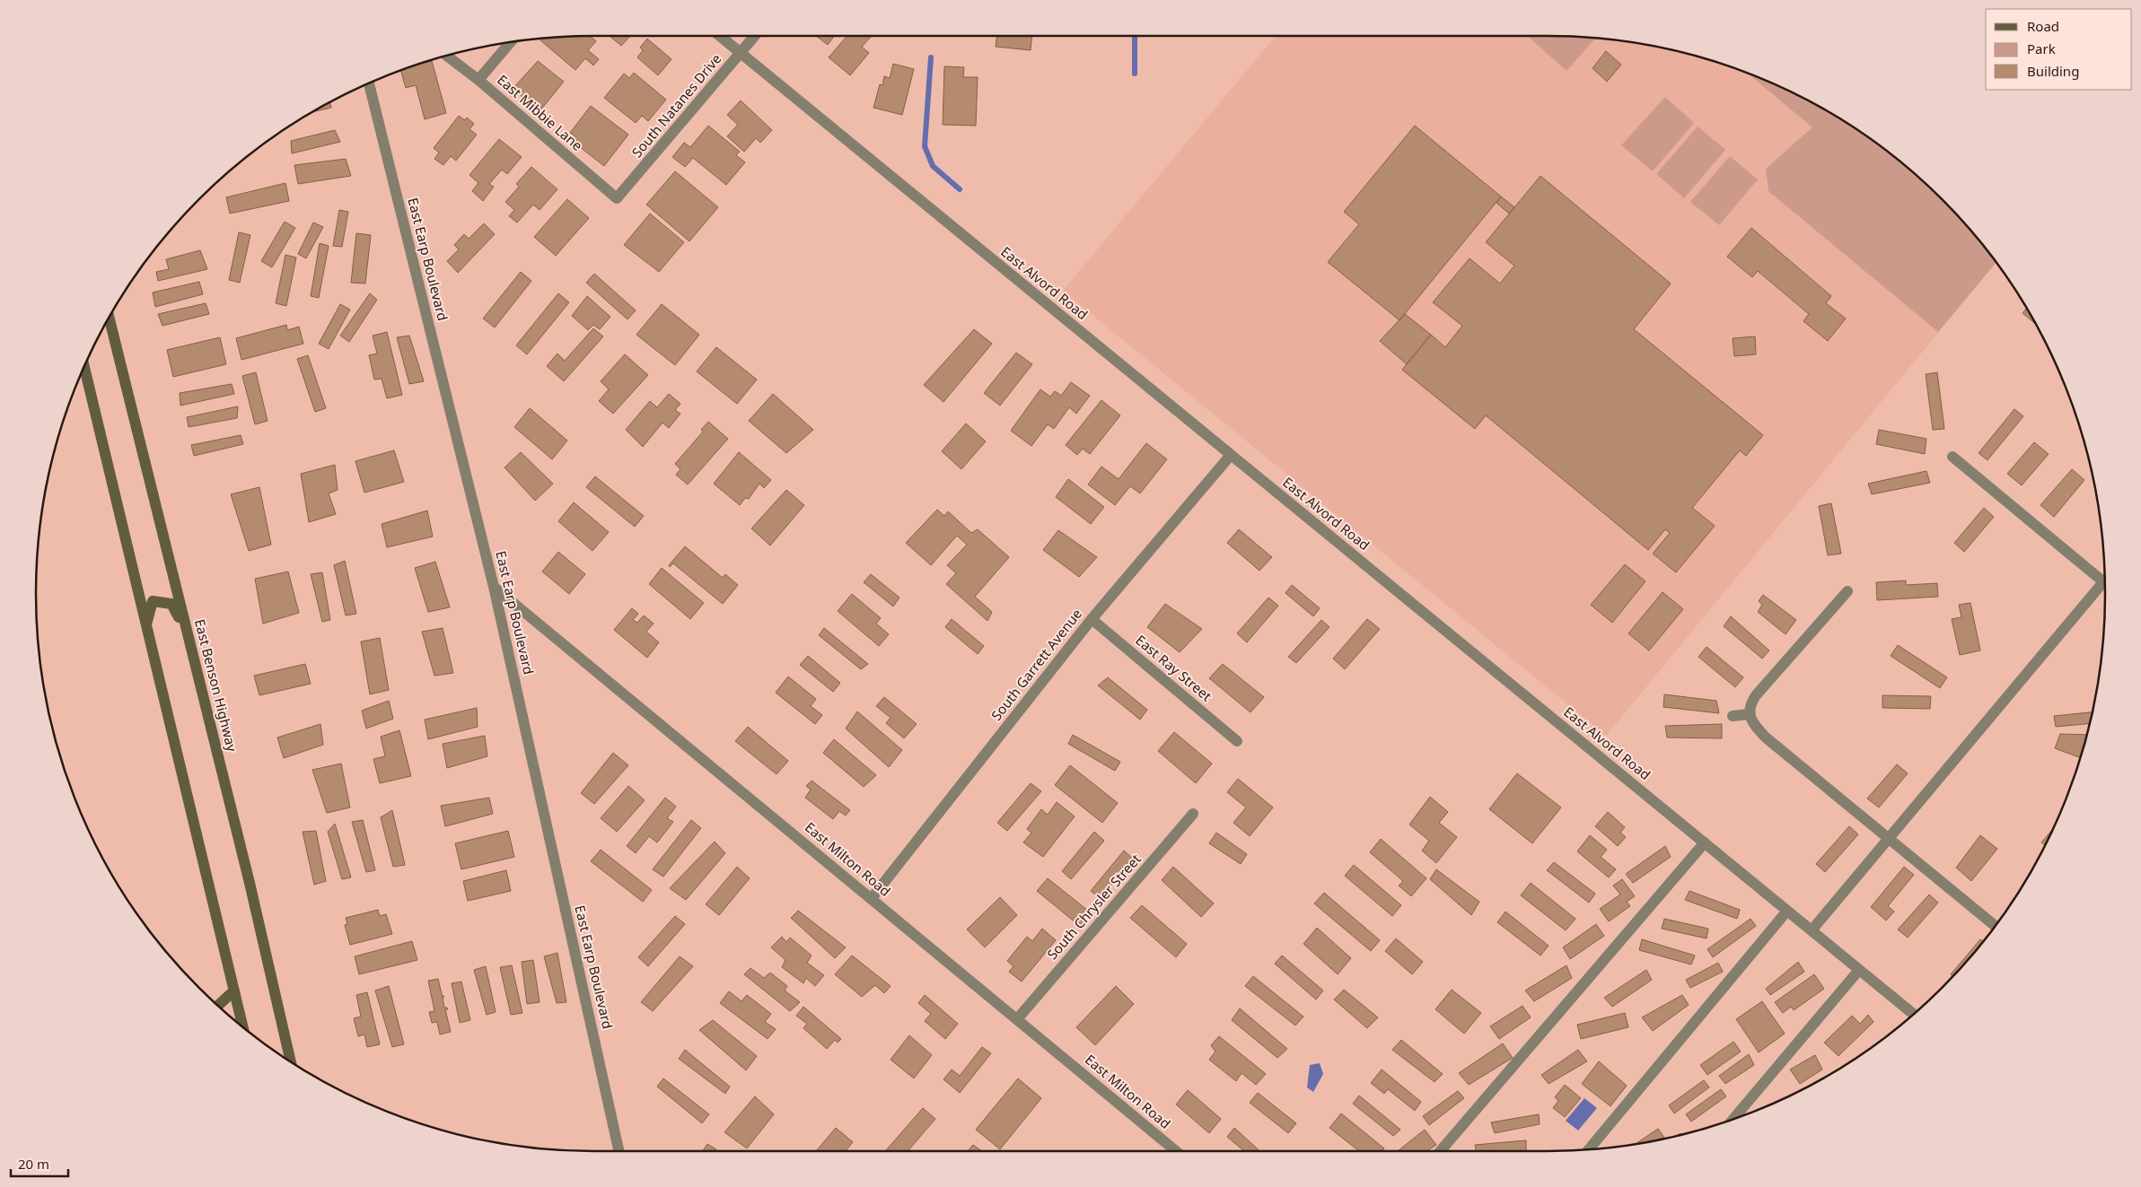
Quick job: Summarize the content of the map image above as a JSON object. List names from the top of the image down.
{
  "streets": {
    "main road": ["East Benson Highway"],
    "street": [
      "South Natanes Drive",
      "East Mibbie Lane",
      "East Earp Boulevard",
      "East Alvord Road",
      "South Garrett Avenue",
      "East Ray Street",
      "East Milton Road",
      "South Chrysler Street"
    ]
  },
  "crossings": [
    ["South Natanes Drive", "East Mibbie Lane"],
    ["South Natanes Drive", "East Alvord Road"],
    ["East Earp Boulevard", "East Milton Road"],
    ["East Alvord Road", "South Garrett Avenue"],
    ["South Garrett Avenue", "East Ray Street"],
    ["South Garrett Avenue", "East Milton Road"],
    ["East Milton Road", "South Chrysler Street"]
  ],
  "legend": ["Road", "Park", "Building"],
  "scale_bar": "20 m"
}
